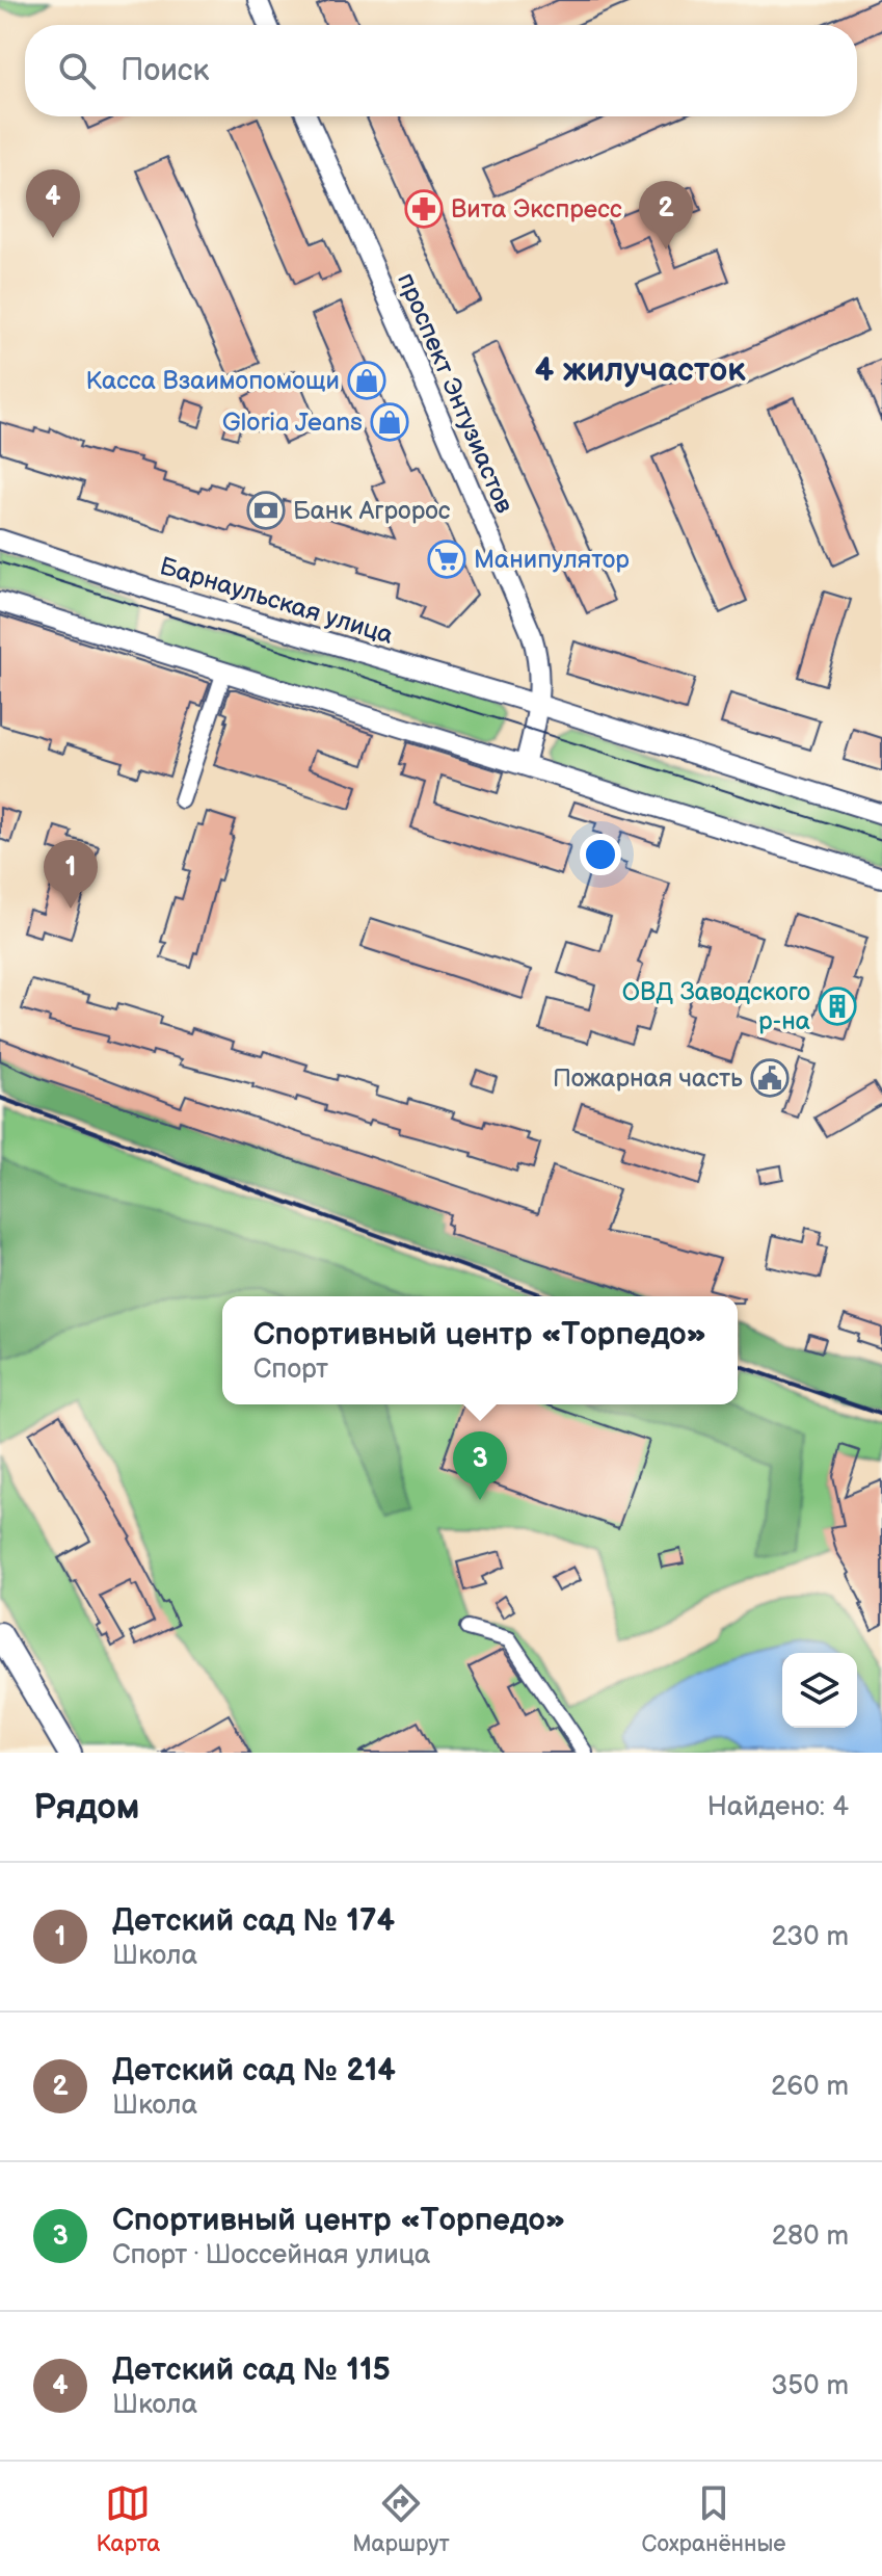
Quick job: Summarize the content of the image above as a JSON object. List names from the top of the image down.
{
  "streets": {
    "main road": ["проспект Энтузиастов", "Барнаульская улица"]
  },
  "crossings": [
    ["проспект Энтузиастов", "Барнаульская улица"]
  ],
  "districts": ["4 жилучасток"],
  "places": {
    "pharmacy": ["Вита Экспресс"],
    "shop": ["Касса Взаимопомощи", "Gloria Jeans"],
    "bank": ["Банк Агророс"],
    "supermarket": ["Манипулятор"],
    "building": ["ОВД Заводского р-на"],
    "public building": ["Пожарная часть"]
  },
  "page": {
    "search": "Поиск",
    "pins": [
      "4",
      "2",
      "1",
      "3"
    ],
    "popup": ["Спортивный центр «Торпедо»", "Спорт"],
    "heading": ["Рядом", "Найдено: 4"],
    "list": [
      {
        "mark": "1",
        "name": "Детский сад № 174",
        "note": "Школа",
        "value": "230 m"
      },
      {
        "mark": "2",
        "name": "Детский сад № 214",
        "note": "Школа",
        "value": "260 m"
      },
      {
        "mark": "3",
        "name": "Спортивный центр «Торпедо»",
        "note": "Спорт · Шоссейная улица",
        "value": "280 m"
      },
      {
        "mark": "4",
        "name": "Детский сад № 115",
        "note": "Школа",
        "value": "350 m"
      }
    ],
    "nav": ["Карта", "Маршрут", "Сохранённые"]
  }
}
